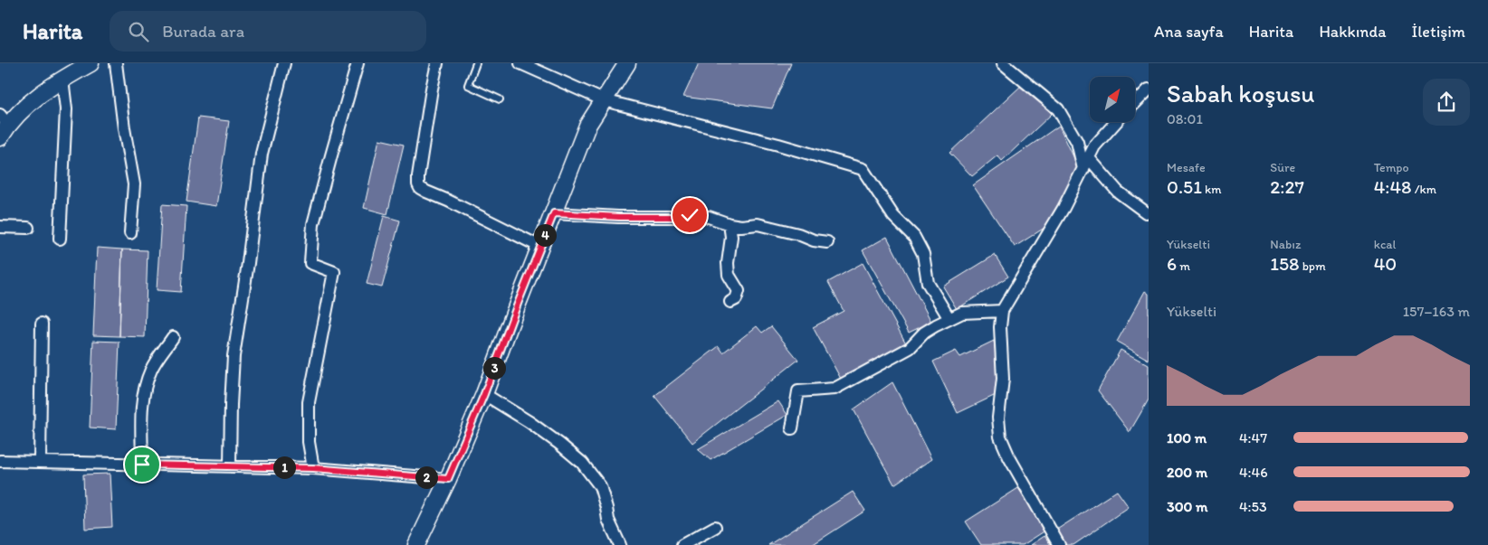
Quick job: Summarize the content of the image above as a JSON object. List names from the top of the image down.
{
  "north": "top right",
  "page": {
    "header": "Harita",
    "search": "Burada ara",
    "nav": [
      "Ana sayfa",
      "Harita",
      "Hakkında",
      "İletişim"
    ],
    "heading": ["Sabah koşusu", "08:01"],
    "stats": [
      ["Mesafe", "0.51 km"],
      ["Süre", "2:27"],
      ["Tempo", "4:48 /km"],
      ["Yükselti", "6 m"],
      ["Nabız", "158 bpm"],
      ["kcal", "40"]
    ],
    "pins": [
      "4",
      "3",
      "1",
      "2"
    ],
    "chart": ["Yükselti", "157–163 m"],
    "list": [
      {
        "name": "100 m",
        "note": "4:47"
      },
      {
        "name": "200 m",
        "note": "4:46"
      },
      {
        "name": "300 m",
        "note": "4:53"
      }
    ]
  }
}
